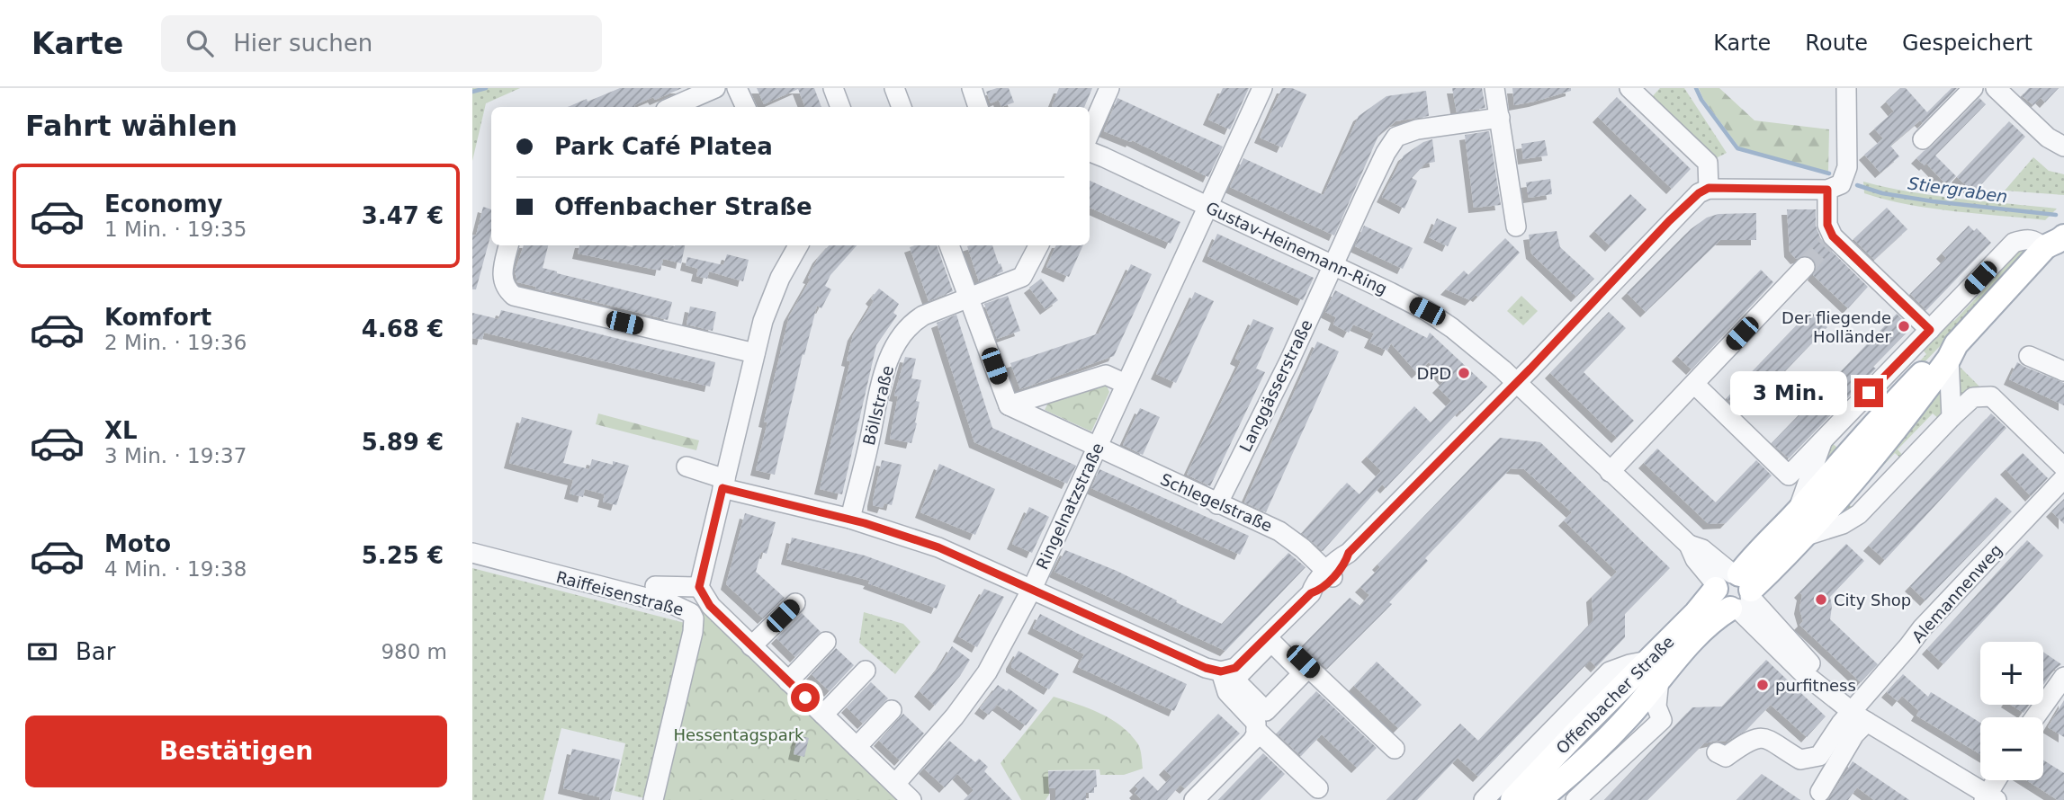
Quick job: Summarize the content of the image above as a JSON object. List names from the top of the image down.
{
  "streets": {
    "main road": ["Offenbacher Straße"],
    "street": [
      "Gustav-Heinemann-Ring",
      "Langgässerstraße",
      "Böllstraße",
      "Schlegelstraße",
      "Ringelnatzstraße",
      "Raiffeisenstraße",
      "Alemannenweg"
    ]
  },
  "crossings": [
    ["Gustav-Heinemann-Ring", "Langgässerstraße"],
    ["Gustav-Heinemann-Ring", "Ringelnatzstraße"],
    ["Gustav-Heinemann-Ring", "Alemannenweg"],
    ["Gustav-Heinemann-Ring", "Offenbacher Straße"],
    ["Langgässerstraße", "Schlegelstraße"],
    ["Schlegelstraße", "Ringelnatzstraße"]
  ],
  "water": ["Stiergraben"],
  "parks": ["Hessentagspark"],
  "places": [
    "Der fliegende Holländer",
    "DPD",
    "City Shop",
    "purfitness"
  ],
  "page": {
    "header": "Karte",
    "search": "Hier suchen",
    "nav": ["Karte", "Route", "Gespeichert"],
    "heading": "Fahrt wählen",
    "banner": ["Park Café Platea", "Offenbacher Straße"],
    "list": [
      {
        "name": "Economy",
        "note": "1 Min. · 19:35",
        "value": "3.47 €"
      },
      {
        "name": "Komfort",
        "note": "2 Min. · 19:36",
        "value": "4.68 €"
      },
      {
        "name": "XL",
        "note": "3 Min. · 19:37",
        "value": "5.89 €"
      },
      {
        "name": "Moto",
        "note": "4 Min. · 19:38",
        "value": "5.25 €"
      }
    ],
    "bubble": "3 Min.",
    "pay": ["Bar", "980 m"],
    "map_buttons": ["+", "−"],
    "buttons": "Bestätigen"
  }
}
